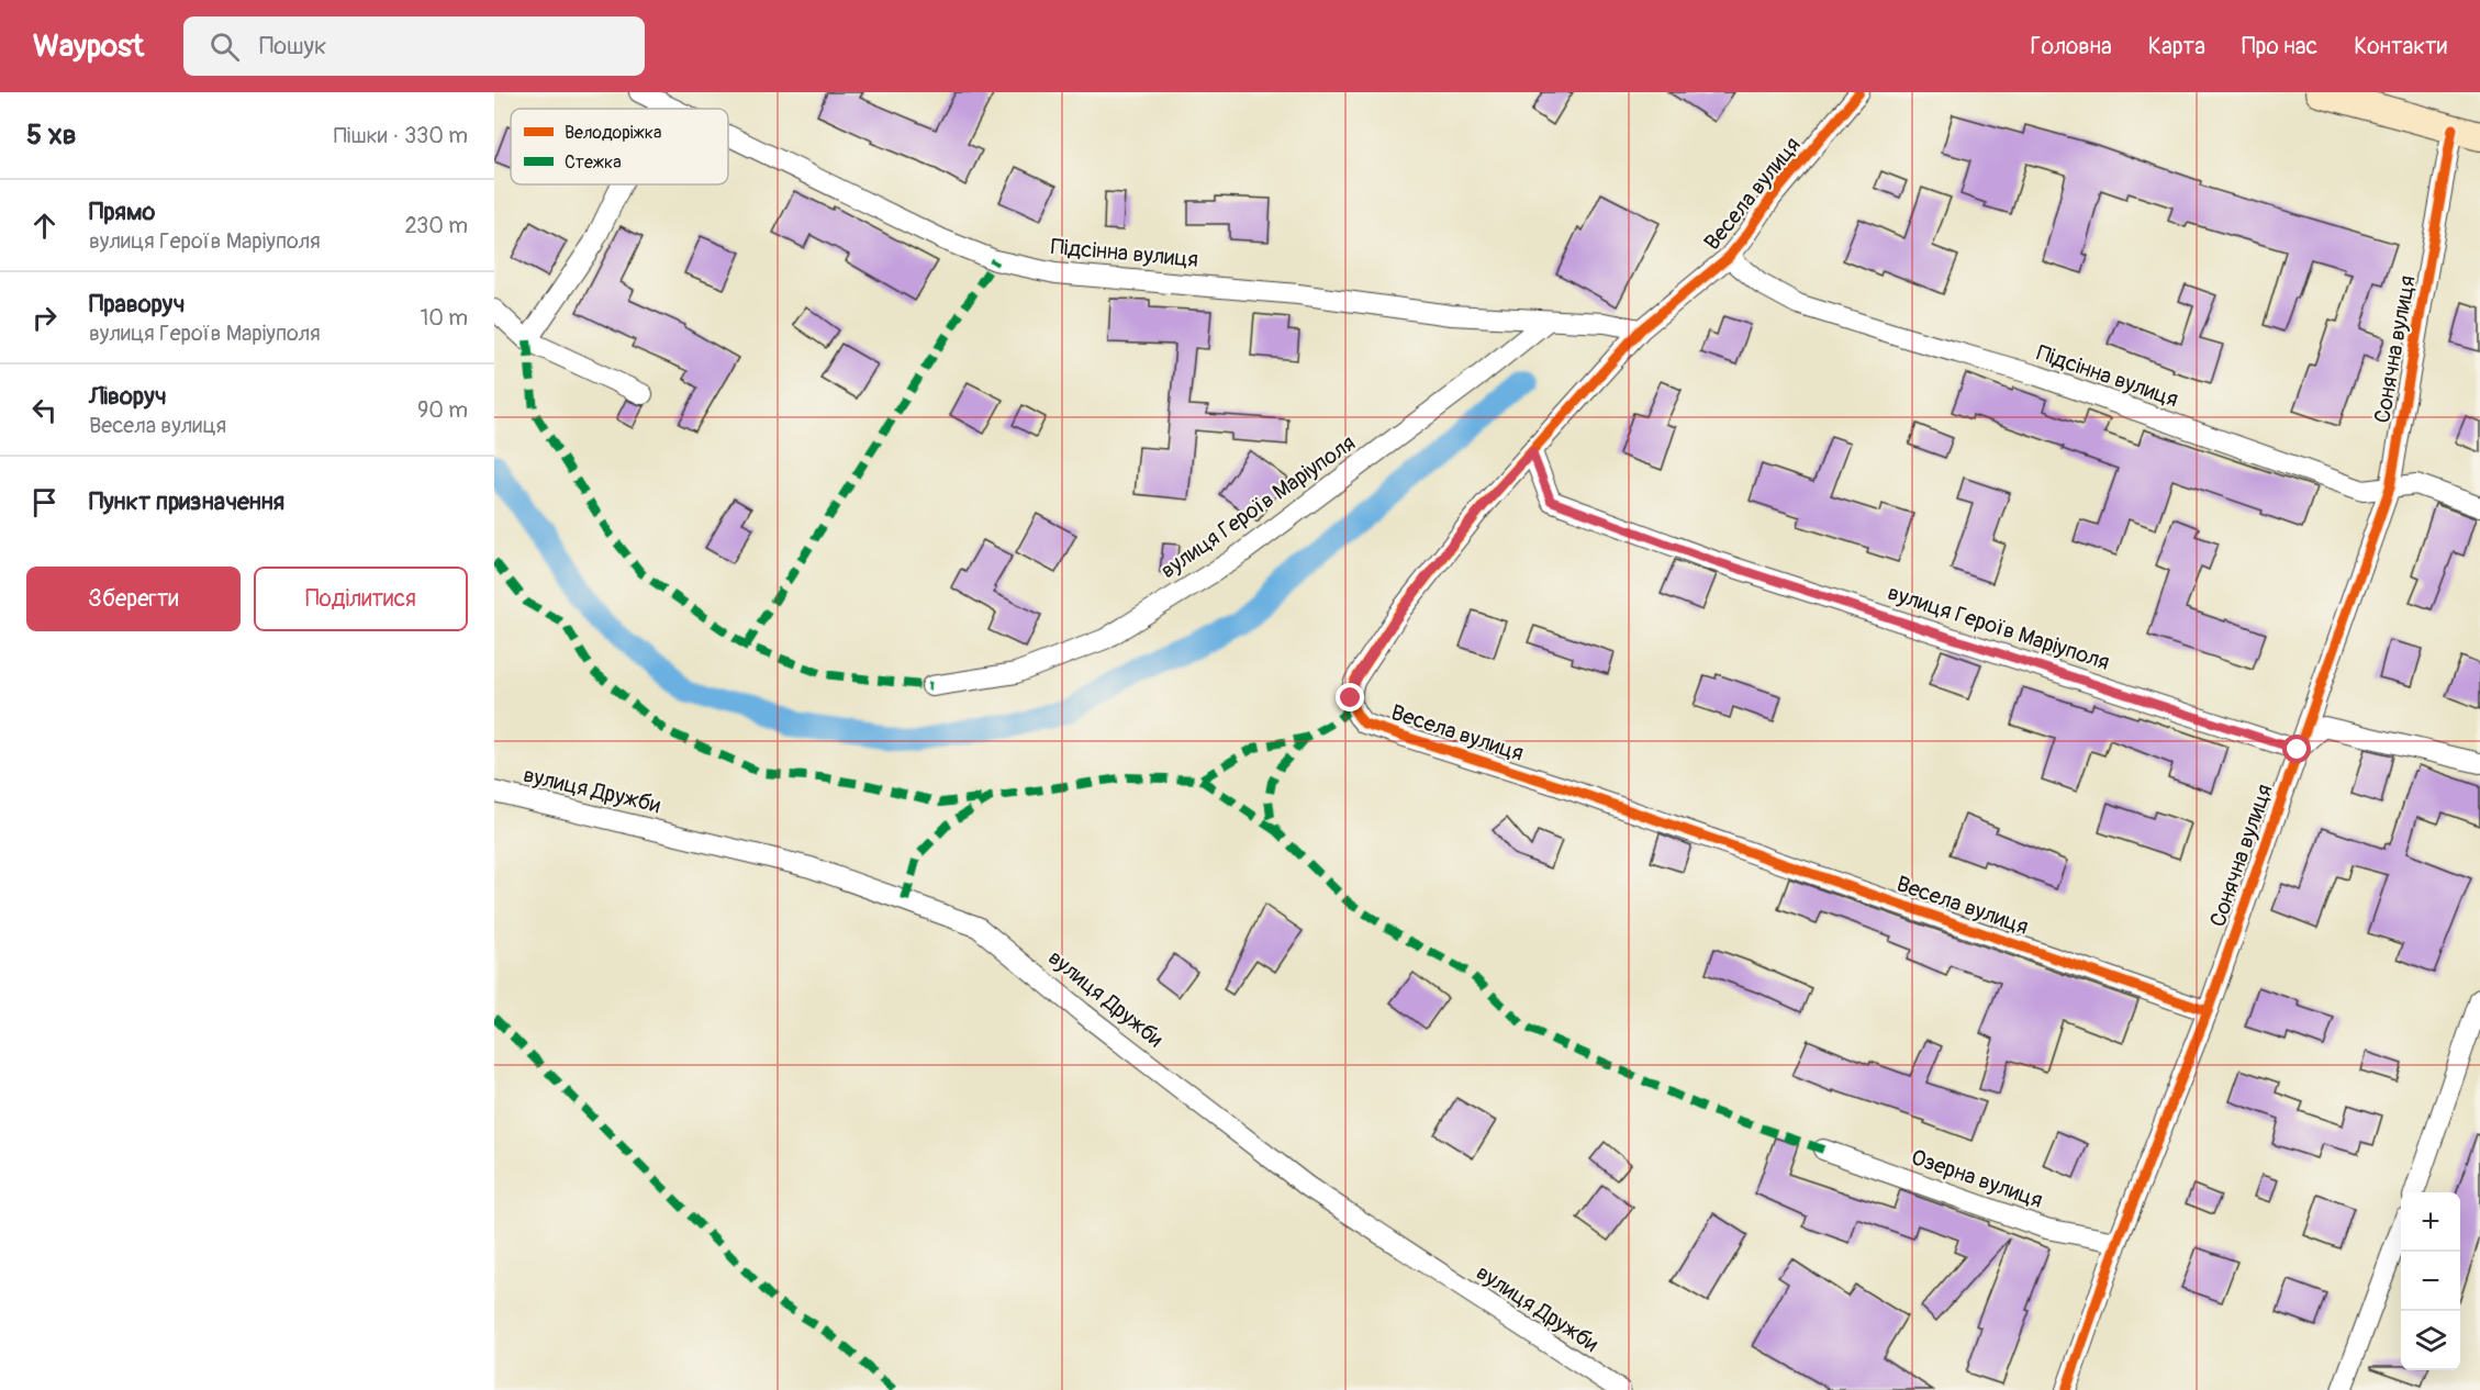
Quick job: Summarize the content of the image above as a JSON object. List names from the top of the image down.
{
  "streets": {
    "street": [
      "Весела вулиця",
      "Підсінна вулиця",
      "Сонячна вулиця",
      "вулиця Героїв Маріуполя",
      "вулиця Дружби",
      "Озерна вулиця"
    ]
  },
  "crossings": [
    ["Весела вулиця", "Підсінна вулиця"],
    ["Весела вулиця", "Сонячна вулиця"],
    ["Весела вулиця", "вулиця Героїв Маріуполя"],
    ["Підсінна вулиця", "Сонячна вулиця"],
    ["Підсінна вулиця", "вулиця Героїв Маріуполя"],
    ["Сонячна вулиця", "вулиця Героїв Маріуполя"],
    ["Сонячна вулиця", "Озерна вулиця"]
  ],
  "legend": ["Велодоріжка", "Стежка"],
  "page": {
    "header": "Waypost",
    "search": "Пошук",
    "nav": [
      "Головна",
      "Карта",
      "Про нас",
      "Контакти"
    ],
    "heading": ["5 хв", "Пішки · 330 m"],
    "list": [
      ["Прямо", "вулиця Героїв Маріуполя", "230 m"],
      ["Праворуч", "вулиця Героїв Маріуполя", "10 m"],
      ["Ліворуч", "Весела вулиця", "90 m"],
      "Пункт призначення"
    ],
    "buttons": ["Зберегти", "Поділитися"],
    "map_buttons": ["+", "−"]
  }
}
